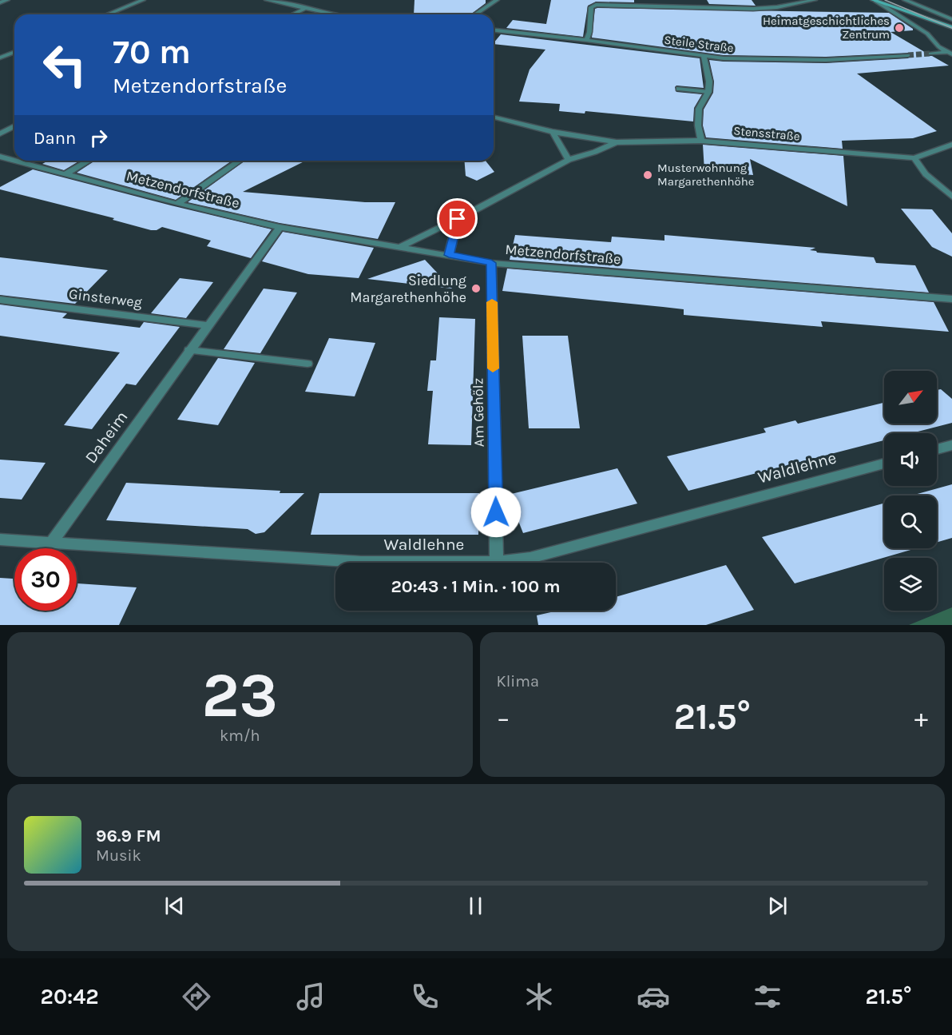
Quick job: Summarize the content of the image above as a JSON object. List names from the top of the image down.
{
  "streets": {
    "street": [
      "Steile Straße",
      "Stensstraße",
      "Metzendorfstraße",
      "Ginsterweg",
      "Am Gehölz",
      "Daheim",
      "Waldlehne"
    ]
  },
  "crossings": [
    ["Stensstraße", "Metzendorfstraße"],
    ["Metzendorfstraße", "Am Gehölz"],
    ["Metzendorfstraße", "Daheim"],
    ["Ginsterweg", "Daheim"],
    ["Am Gehölz", "Waldlehne"],
    ["Daheim", "Waldlehne"]
  ],
  "places": ["Heimatgeschichtliches Zentrum", "Musterwohnung Margarethenhöhe", "Siedlung Margarethenhöhe"],
  "north": "top right",
  "page": {
    "turn": ["70 m", "Metzendorfstraße"],
    "then": "Dann",
    "limit": "30",
    "trip": "20:43 · 1 Min. · 100 m",
    "tile": [
      ["23", "km/h"],
      "Klima"
    ],
    "heat": ["−", "21.5°", "+"],
    "song": ["96.9 FM", "Musik"],
    "tabs": ["20:42", "21.5°"]
  }
}
